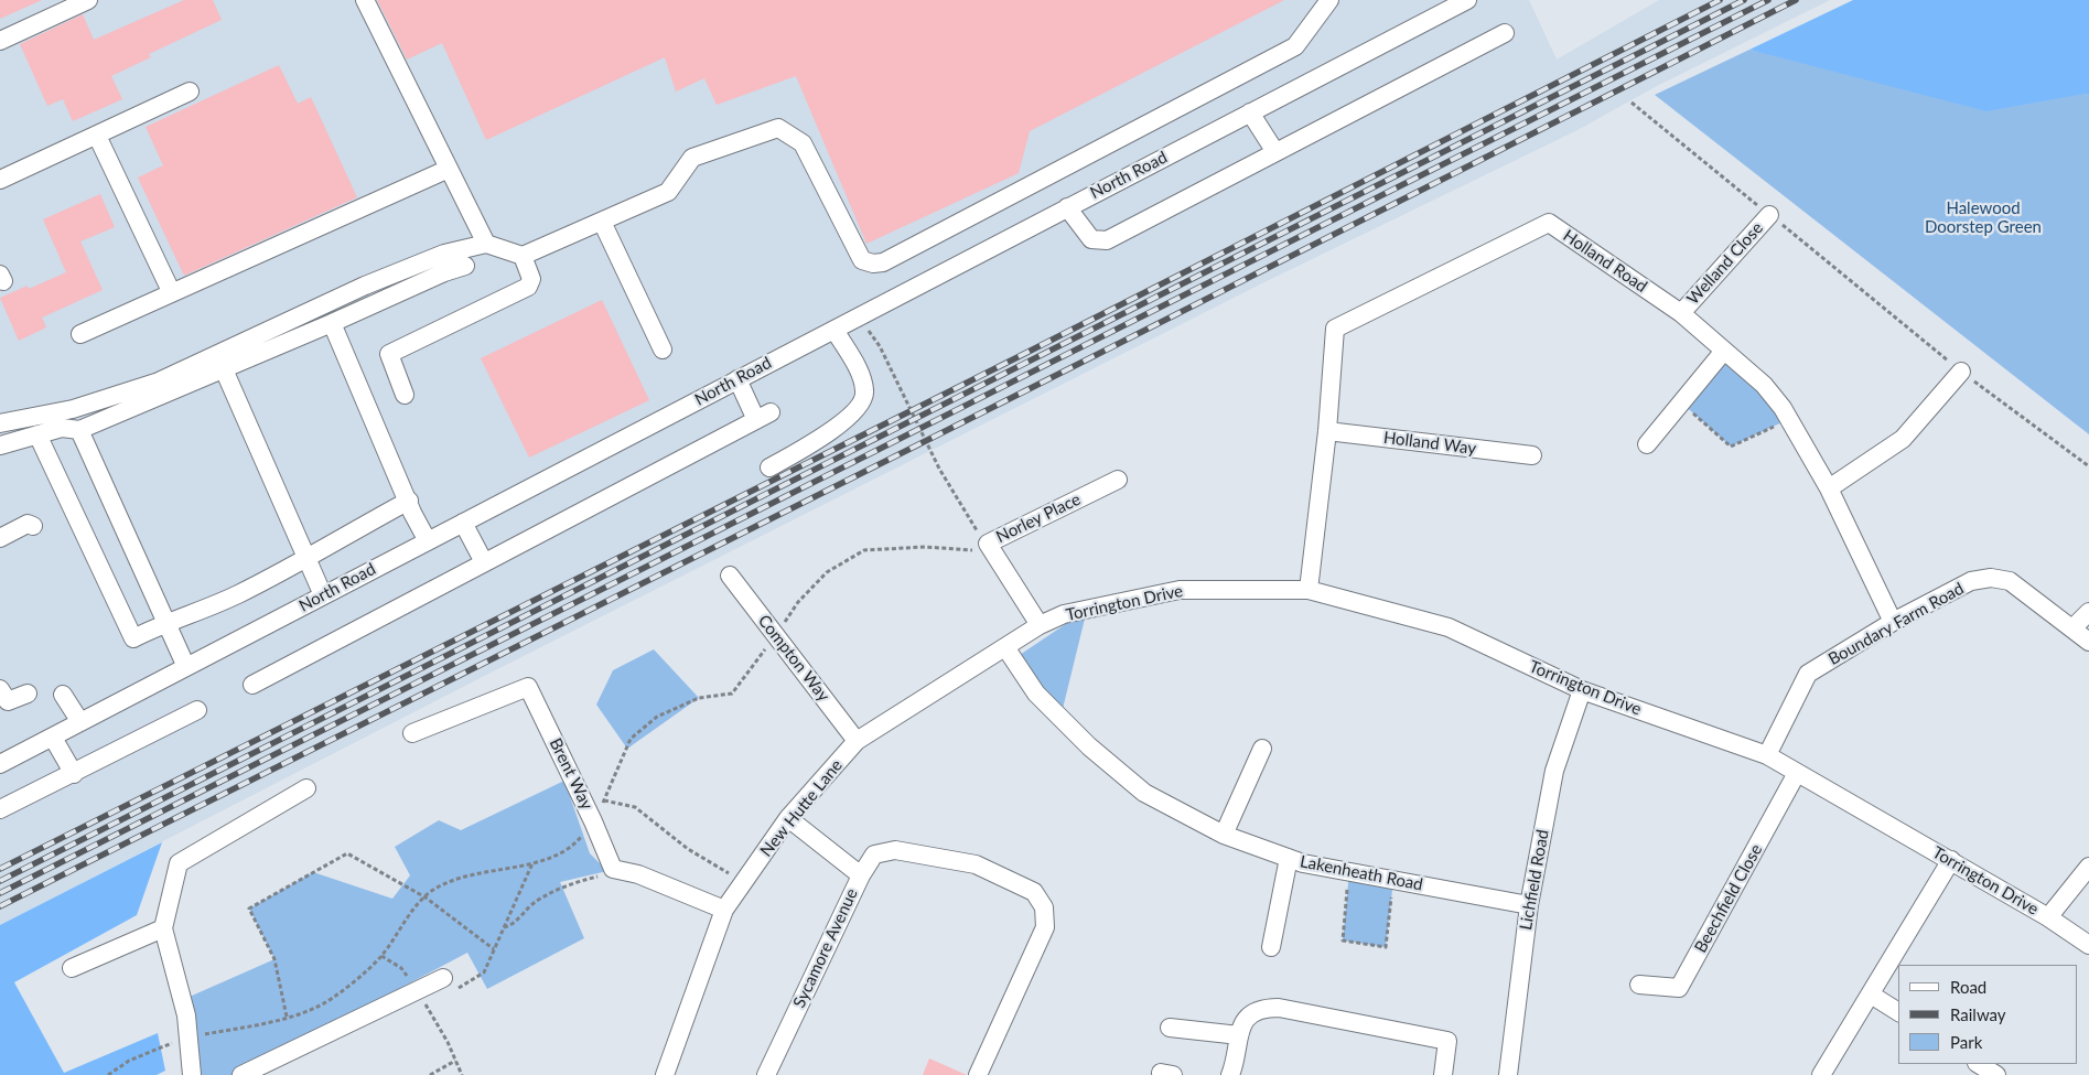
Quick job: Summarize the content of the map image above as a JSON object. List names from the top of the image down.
{
  "streets": {
    "street": [
      "North Road",
      "Holland Road",
      "Welland Close",
      "Holland Way",
      "Norley Place",
      "Torrington Drive",
      "Boundary Farm Road",
      "Compton Way",
      "Brent Way",
      "New Hutte Lane",
      "Lakenheath Road",
      "Lichfield Road",
      "Beechfield Close",
      "Sycamore Avenue"
    ]
  },
  "crossings": [
    ["Holland Road", "Welland Close"],
    ["Holland Road", "Holland Way"],
    ["Holland Road", "Torrington Drive"],
    ["Holland Road", "Boundary Farm Road"],
    ["Norley Place", "Torrington Drive"],
    ["Norley Place", "New Hutte Lane"],
    ["Torrington Drive", "Boundary Farm Road"],
    ["Torrington Drive", "New Hutte Lane"],
    ["Torrington Drive", "Lichfield Road"],
    ["Torrington Drive", "Beechfield Close"],
    ["Compton Way", "New Hutte Lane"],
    ["New Hutte Lane", "Lakenheath Road"],
    ["New Hutte Lane", "Sycamore Avenue"],
    ["Lakenheath Road", "Lichfield Road"]
  ],
  "parks": ["Halewood Doorstep Green"],
  "legend": ["Road", "Railway", "Park"]
}
